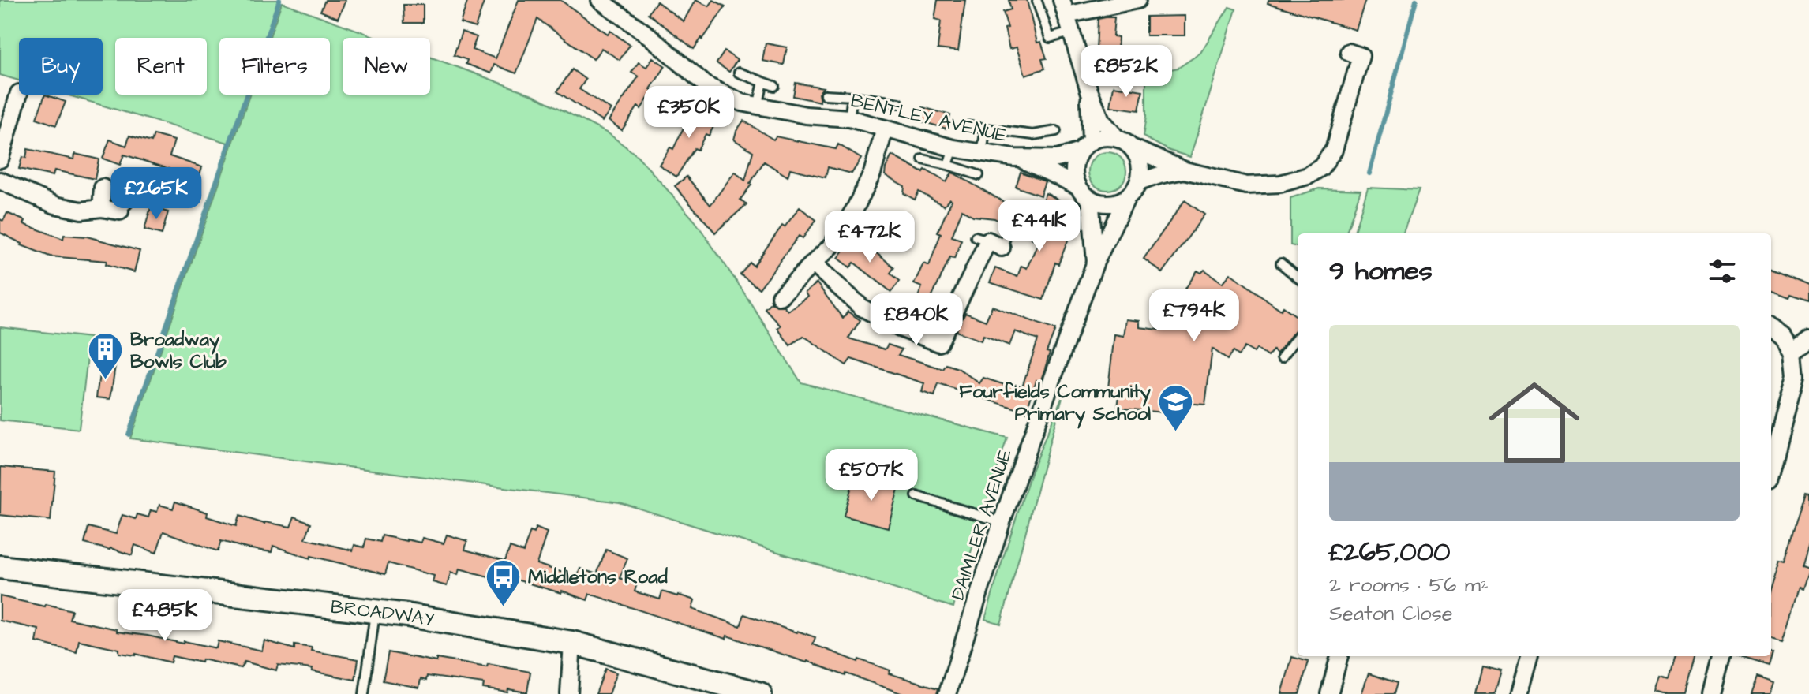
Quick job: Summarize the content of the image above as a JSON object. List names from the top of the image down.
{
  "streets": {
    "main road": ["BROADWAY"],
    "street": ["BENTLEY AVENUE", "DAIMLER AVENUE"]
  },
  "crossings": [
    ["BENTLEY AVENUE", "DAIMLER AVENUE"]
  ],
  "places": {
    "building": ["Broadway Bowls Club"],
    "school or university": ["Fourfields Community Primary School"],
    "bus stop": ["Middletons Road"]
  },
  "page": {
    "chip": [
      "Buy",
      "Rent",
      "Filters",
      "New"
    ],
    "price": [
      "£852K",
      "£350K",
      "£265K",
      "£441K",
      "£472K",
      "£794K",
      "£840K",
      "£507K",
      "£485K"
    ],
    "heading": "9 homes",
    "list": [
      {
        "name": "£265,000",
        "note": "2 rooms · 56 m² · Seaton Close"
      }
    ]
  }
}
